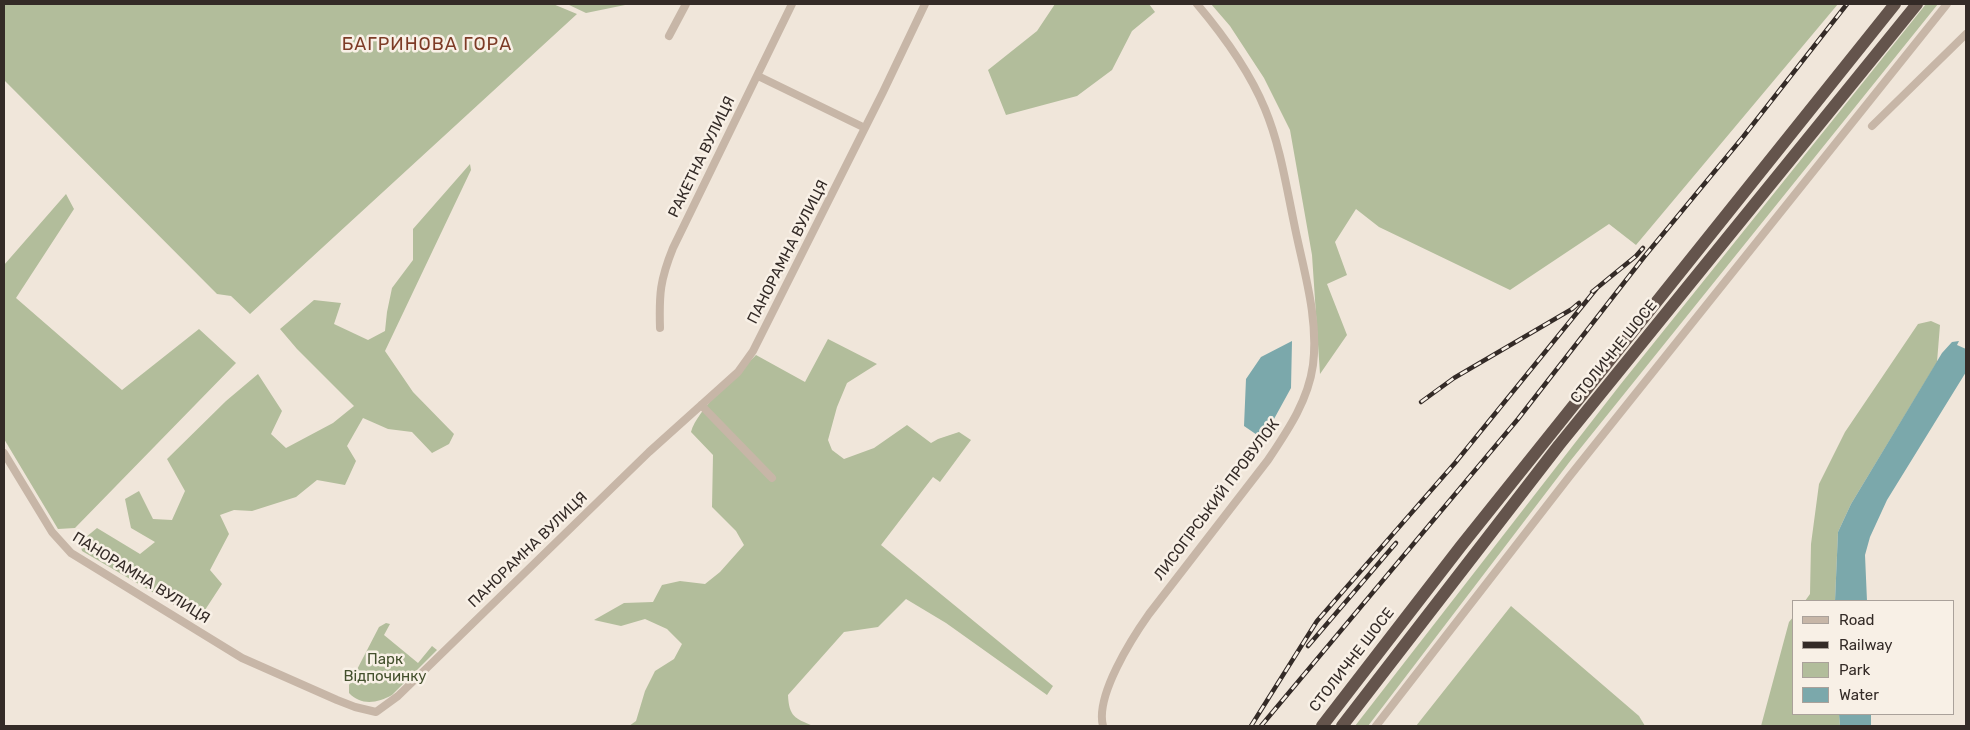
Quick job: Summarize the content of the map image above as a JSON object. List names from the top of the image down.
{
  "streets": {
    "highway": ["СТОЛИЧНЕ ШОСЕ"],
    "street": ["РАКЕТНА ВУЛИЦЯ", "ПАНОРАМНА ВУЛИЦЯ", "ЛИСОГІРСЬКИЙ ПРОВУЛОК"]
  },
  "districts": ["БАГРИНОВА ГОРА"],
  "parks": ["Парк Відпочинку"],
  "legend": [
    "Road",
    "Railway",
    "Park",
    "Water"
  ]
}
